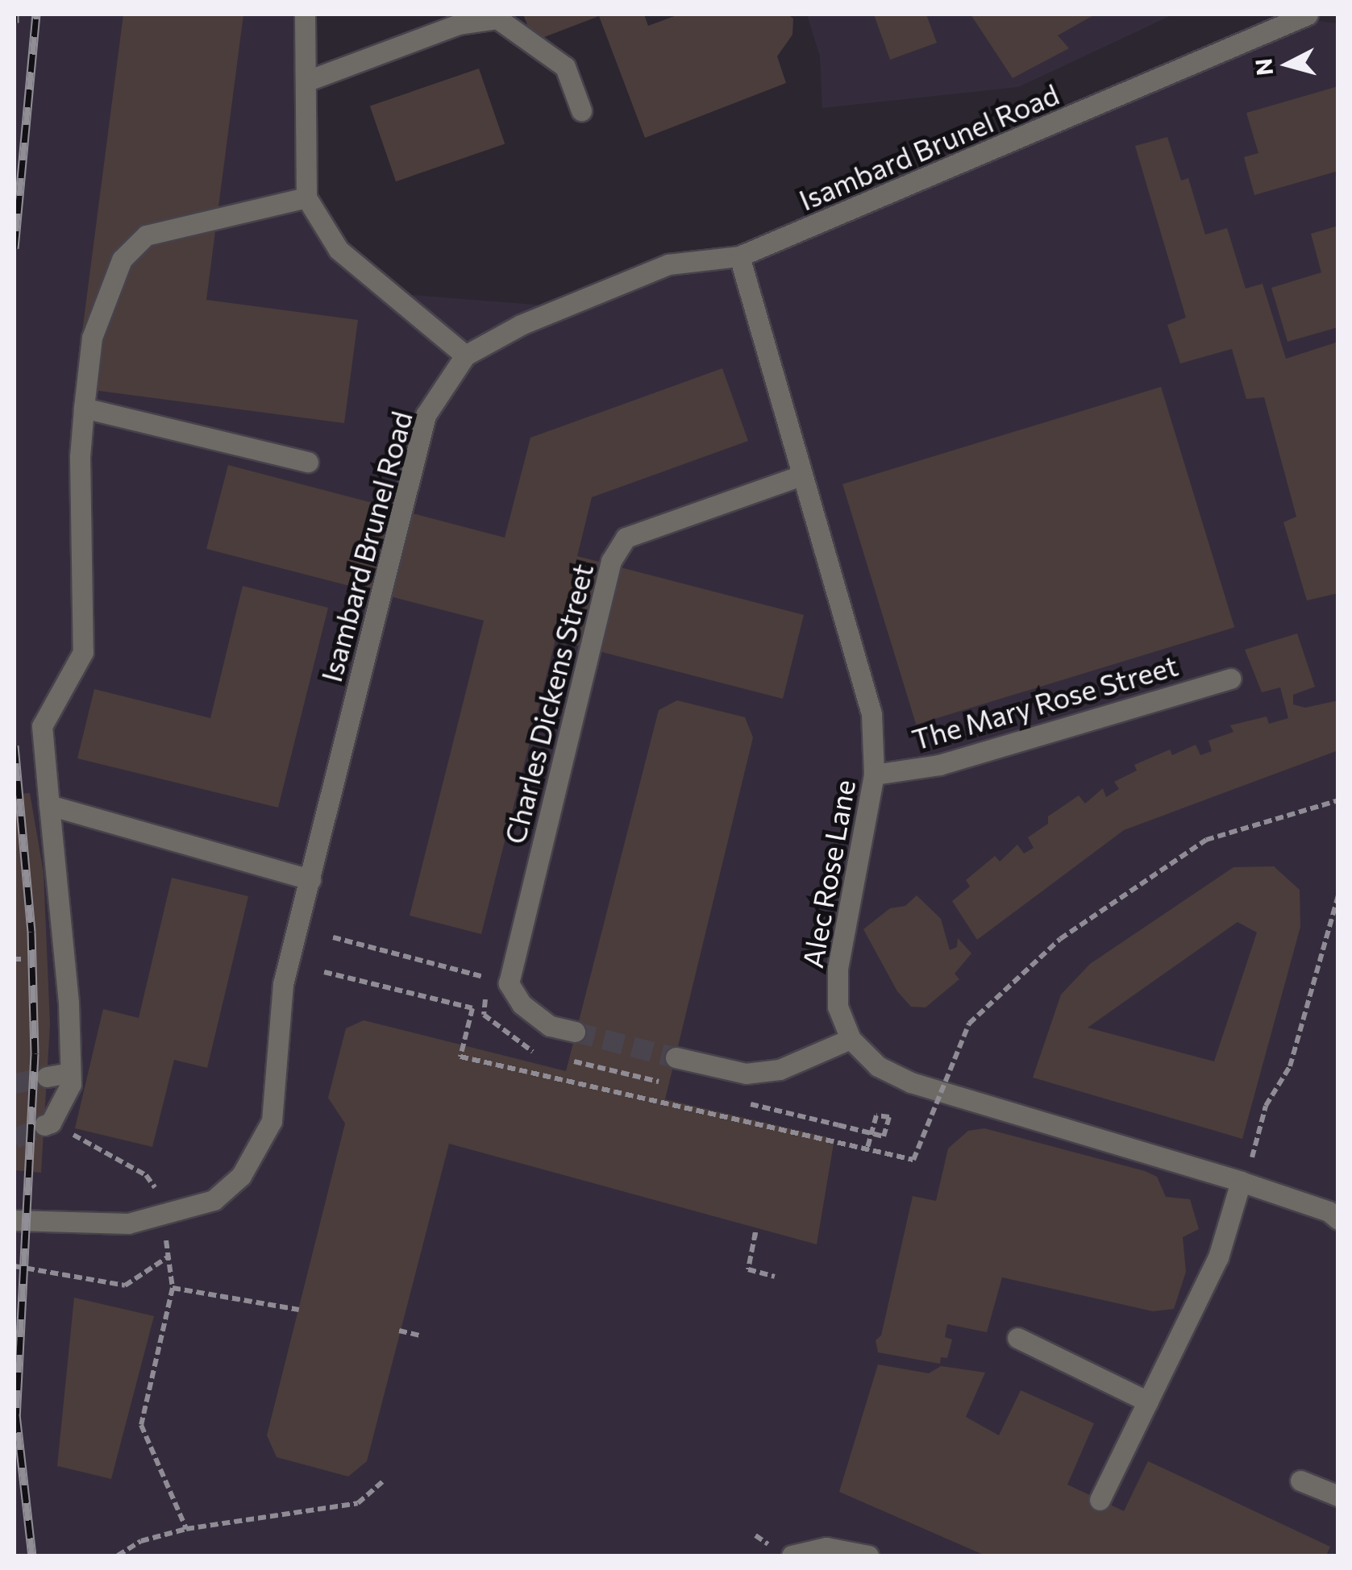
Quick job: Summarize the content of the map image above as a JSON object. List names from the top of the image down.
{
  "streets": {
    "street": [
      "Isambard Brunel Road",
      "The Mary Rose Street",
      "Charles Dickens Street",
      "Alec Rose Lane"
    ]
  },
  "crossings": [
    ["Isambard Brunel Road", "Alec Rose Lane"],
    ["The Mary Rose Street", "Alec Rose Lane"],
    ["Charles Dickens Street", "Alec Rose Lane"]
  ],
  "north": "left"
}
